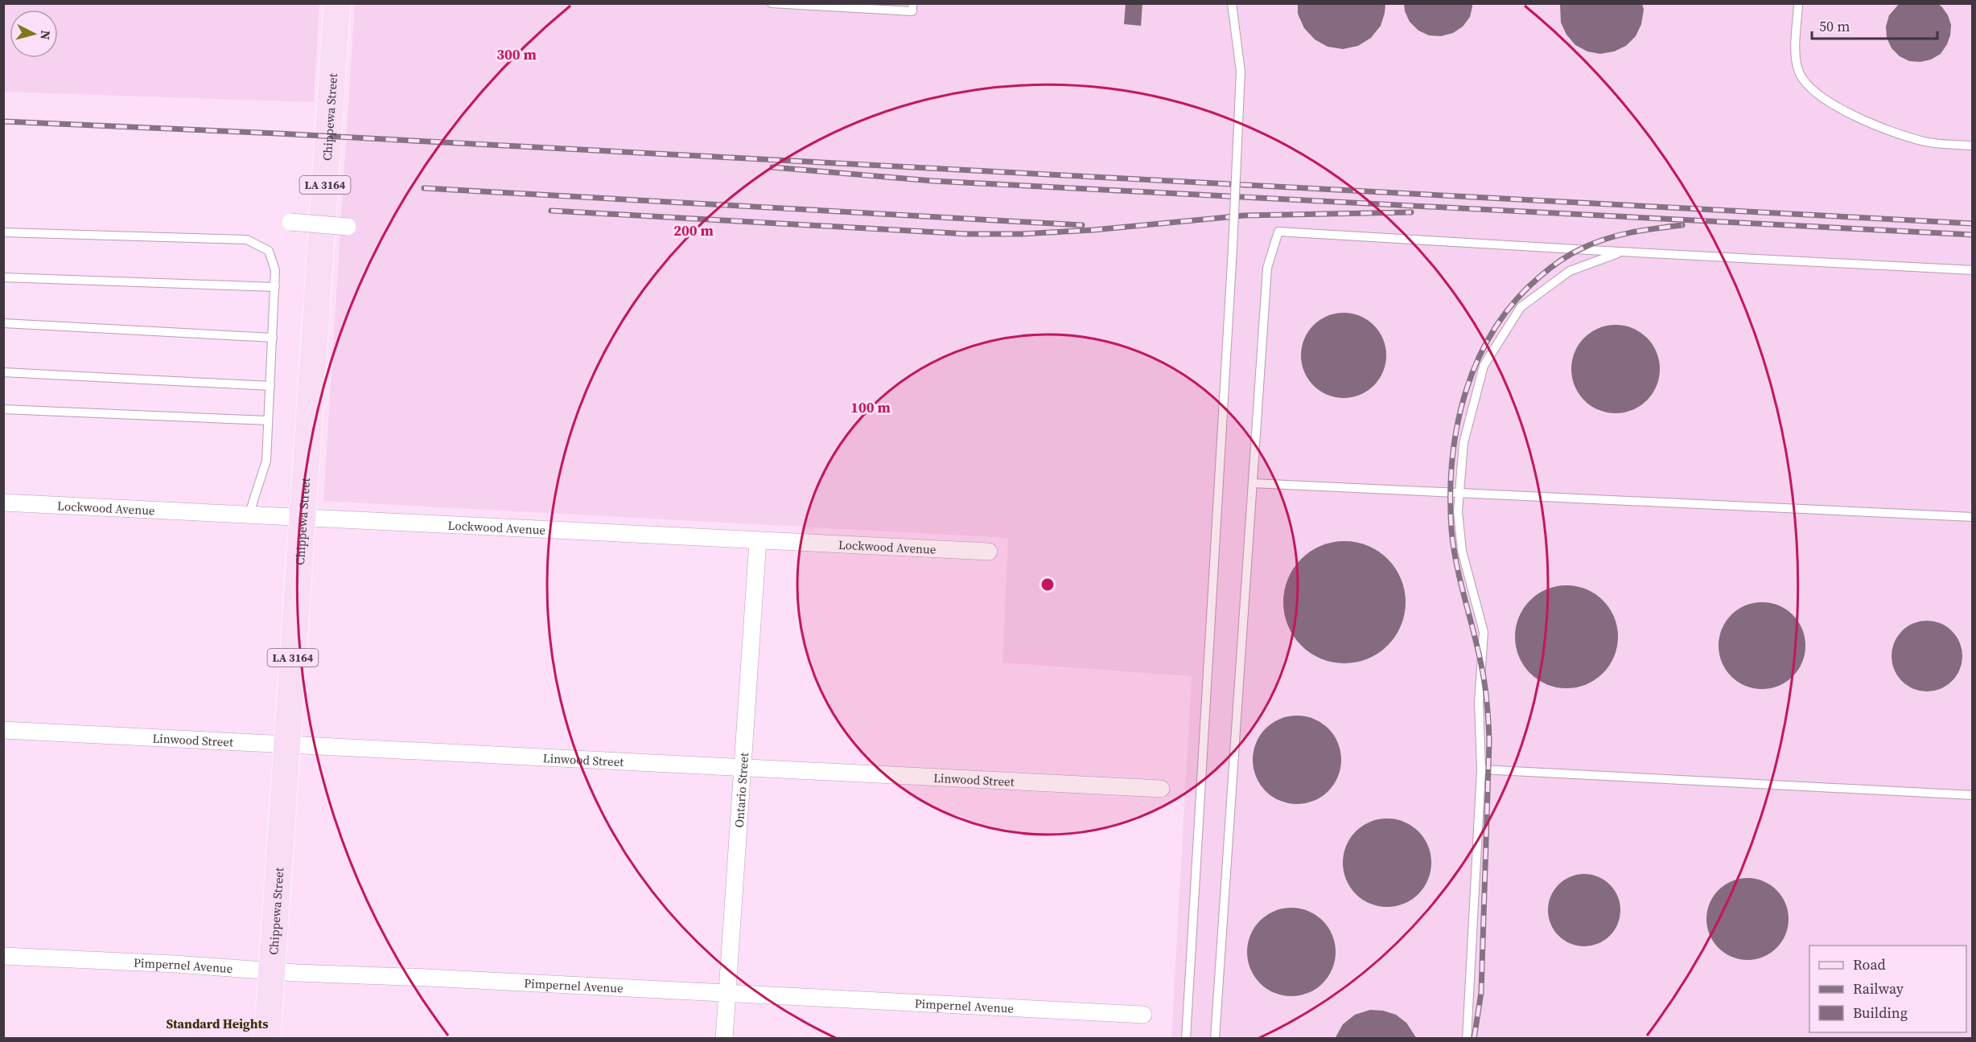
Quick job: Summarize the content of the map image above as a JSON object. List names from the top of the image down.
{
  "streets": {
    "main road": ["Chippewa Street", "LA 3164"],
    "street": [
      "Lockwood Avenue",
      "Linwood Street",
      "Ontario Street",
      "Pimpernel Avenue"
    ]
  },
  "crossings": [
    ["Chippewa Street", "Lockwood Avenue"],
    ["Chippewa Street", "Linwood Street"],
    ["Chippewa Street", "Pimpernel Avenue"],
    ["Lockwood Avenue", "Ontario Street"],
    ["Linwood Street", "Ontario Street"],
    ["Ontario Street", "Pimpernel Avenue"]
  ],
  "districts": ["Standard Heights"],
  "legend": ["Road", "Railway", "Building"],
  "scale_bar": "50 m",
  "north": "right",
  "rings": ["300 m", "200 m", "100 m"]
}
